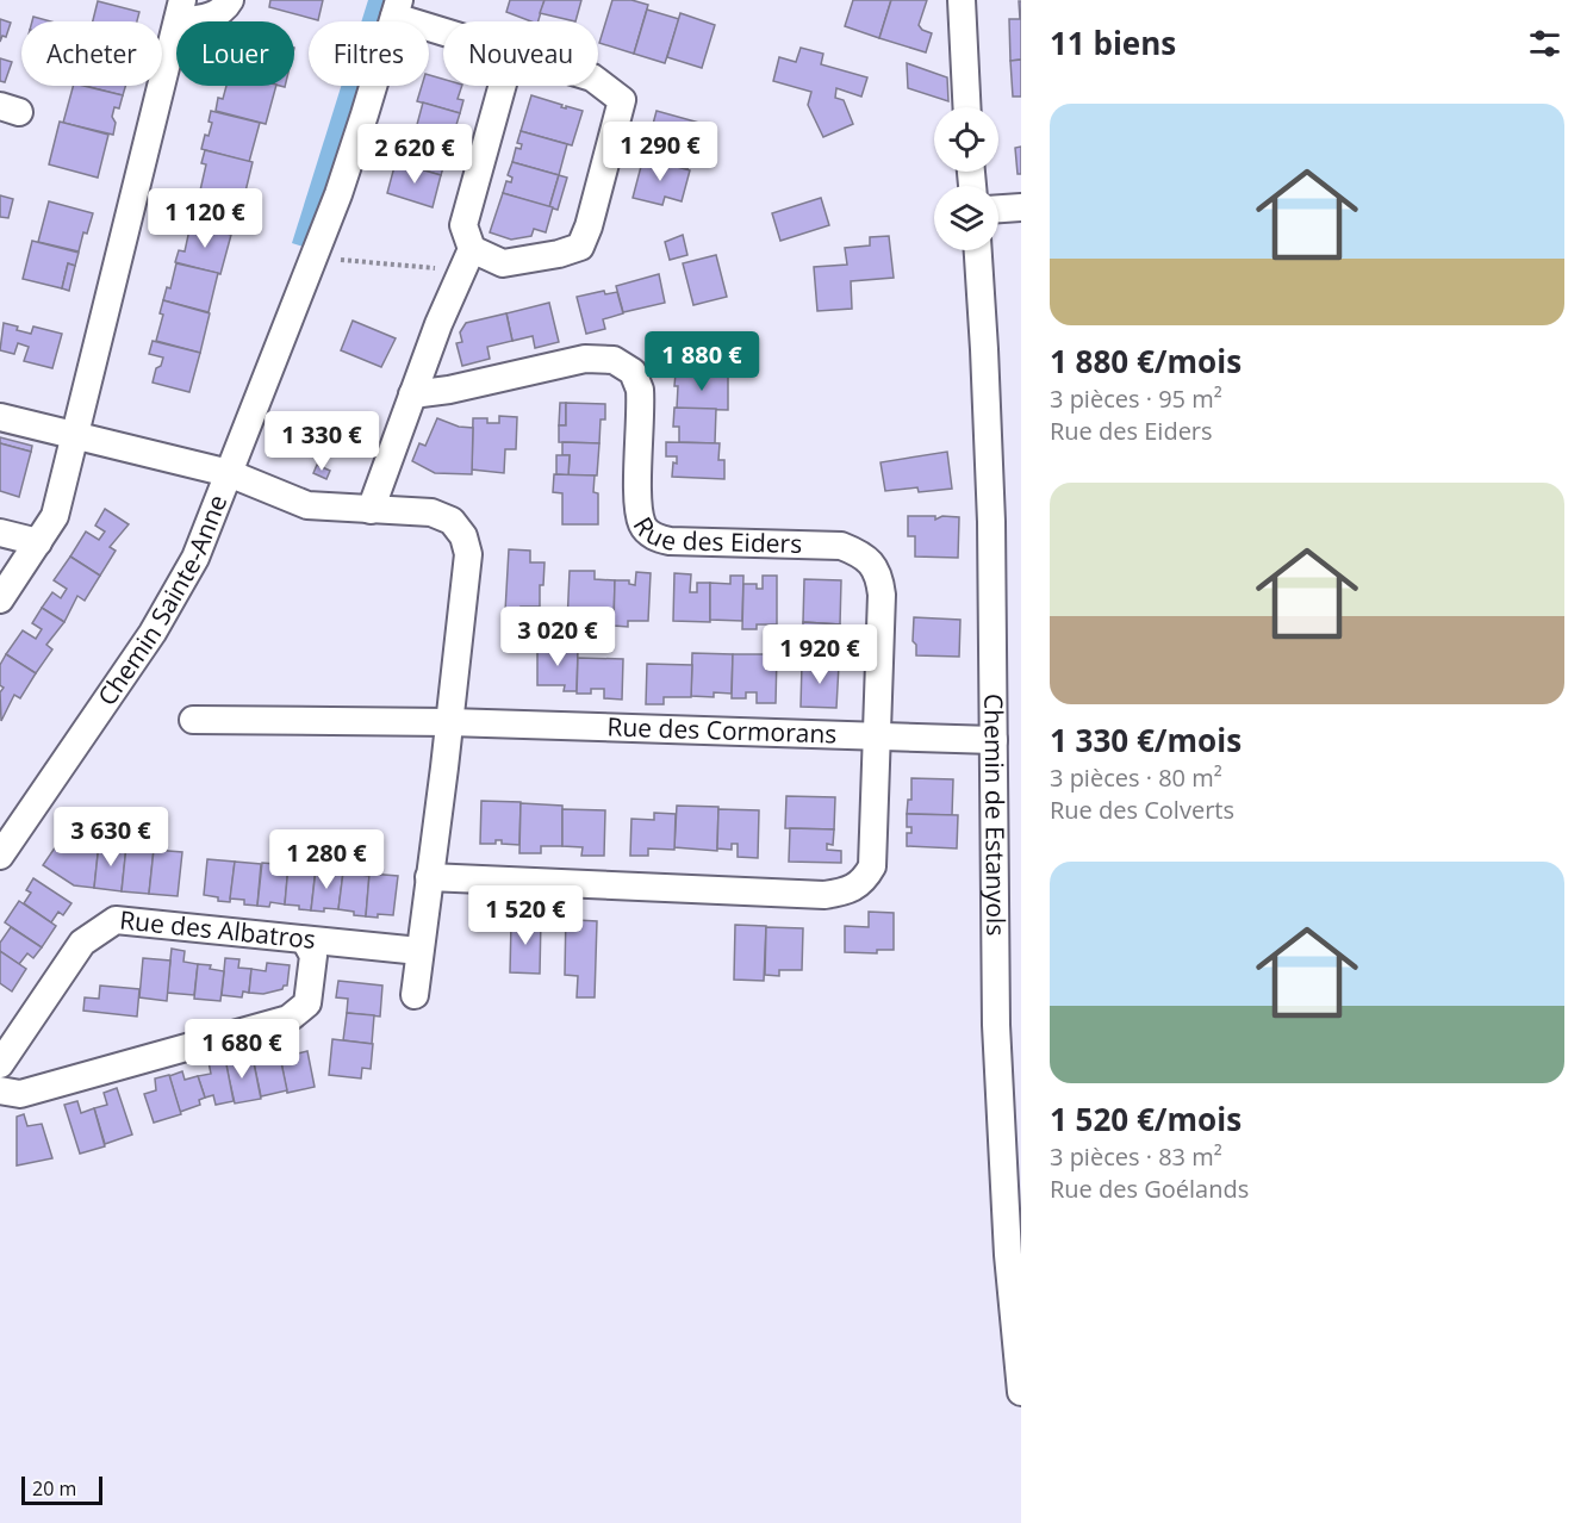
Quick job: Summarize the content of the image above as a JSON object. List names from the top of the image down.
{
  "streets": {
    "street": [
      "Rue des Eiders",
      "Chemin Sainte-Anne",
      "Rue des Cormorans",
      "Chemin de Estanyols",
      "Rue des Albatros"
    ]
  },
  "crossings": [
    ["Rue des Eiders", "Rue des Cormorans"],
    ["Rue des Cormorans", "Chemin de Estanyols"]
  ],
  "scale_bar": "20 m",
  "page": {
    "heading": "11 biens",
    "chip": [
      "Acheter",
      "Louer",
      "Filtres",
      "Nouveau"
    ],
    "list": [
      {
        "name": "1 880 €/mois",
        "note": "3 pièces · 95 m² · Rue des Eiders"
      },
      {
        "name": "1 330 €/mois",
        "note": "3 pièces · 80 m² · Rue des Colverts"
      },
      {
        "name": "1 520 €/mois",
        "note": "3 pièces · 83 m² · Rue des Goélands"
      }
    ],
    "price": [
      "1 290 €",
      "2 620 €",
      "1 120 €",
      "1 880 €",
      "1 330 €",
      "3 020 €",
      "1 920 €",
      "3 630 €",
      "1 280 €",
      "1 520 €",
      "1 680 €"
    ],
    "scale": "20 m"
  }
}
